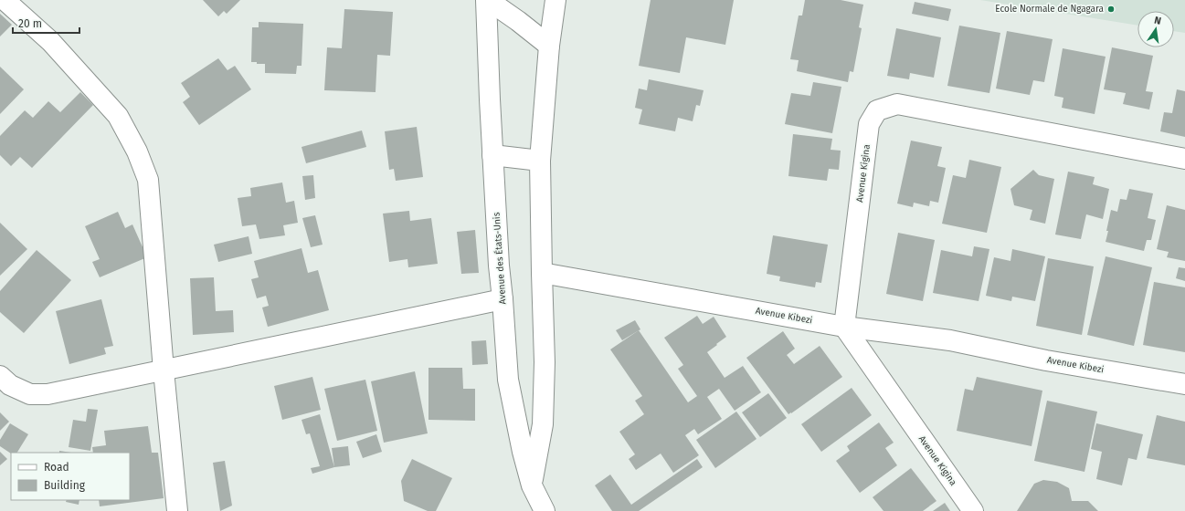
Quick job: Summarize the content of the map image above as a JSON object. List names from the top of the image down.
{
  "streets": {
    "street": ["Avenue Kigina", "Avenue des États-Unis", "Avenue Kibezi"]
  },
  "crossings": [
    ["Avenue Kigina", "Avenue Kibezi"]
  ],
  "places": ["Ecole Normale de Ngagara"],
  "legend": ["Road", "Building"],
  "scale_bar": "20 m",
  "north": "top"
}
